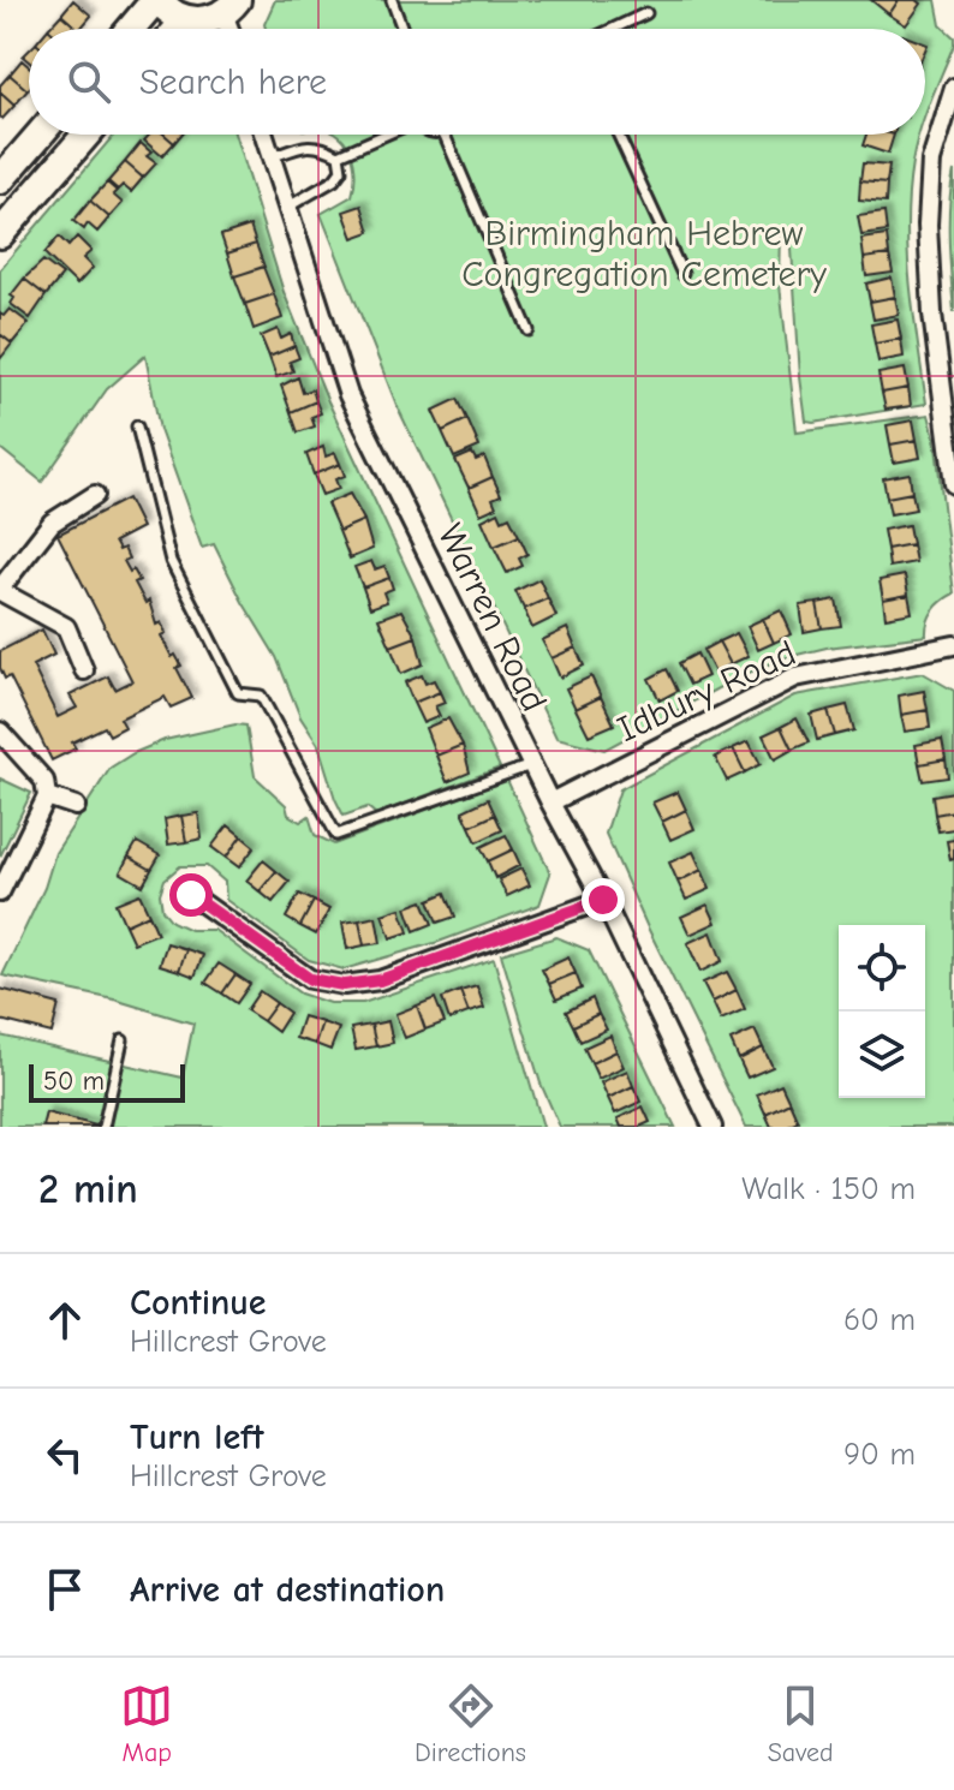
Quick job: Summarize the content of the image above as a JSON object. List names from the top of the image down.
{
  "streets": {
    "street": ["Warren Road", "Idbury Road"]
  },
  "crossings": [
    ["Warren Road", "Idbury Road"]
  ],
  "parks": ["Birmingham Hebrew Congregation Cemetery"],
  "scale_bar": "50 m",
  "page": {
    "search": "Search here",
    "scale": "50 m",
    "heading": ["2 min", "Walk · 150 m"],
    "list": [
      ["Continue", "Hillcrest Grove", "60 m"],
      ["Turn left", "Hillcrest Grove", "90 m"],
      "Arrive at destination"
    ],
    "nav": ["Map", "Directions", "Saved"]
  }
}
